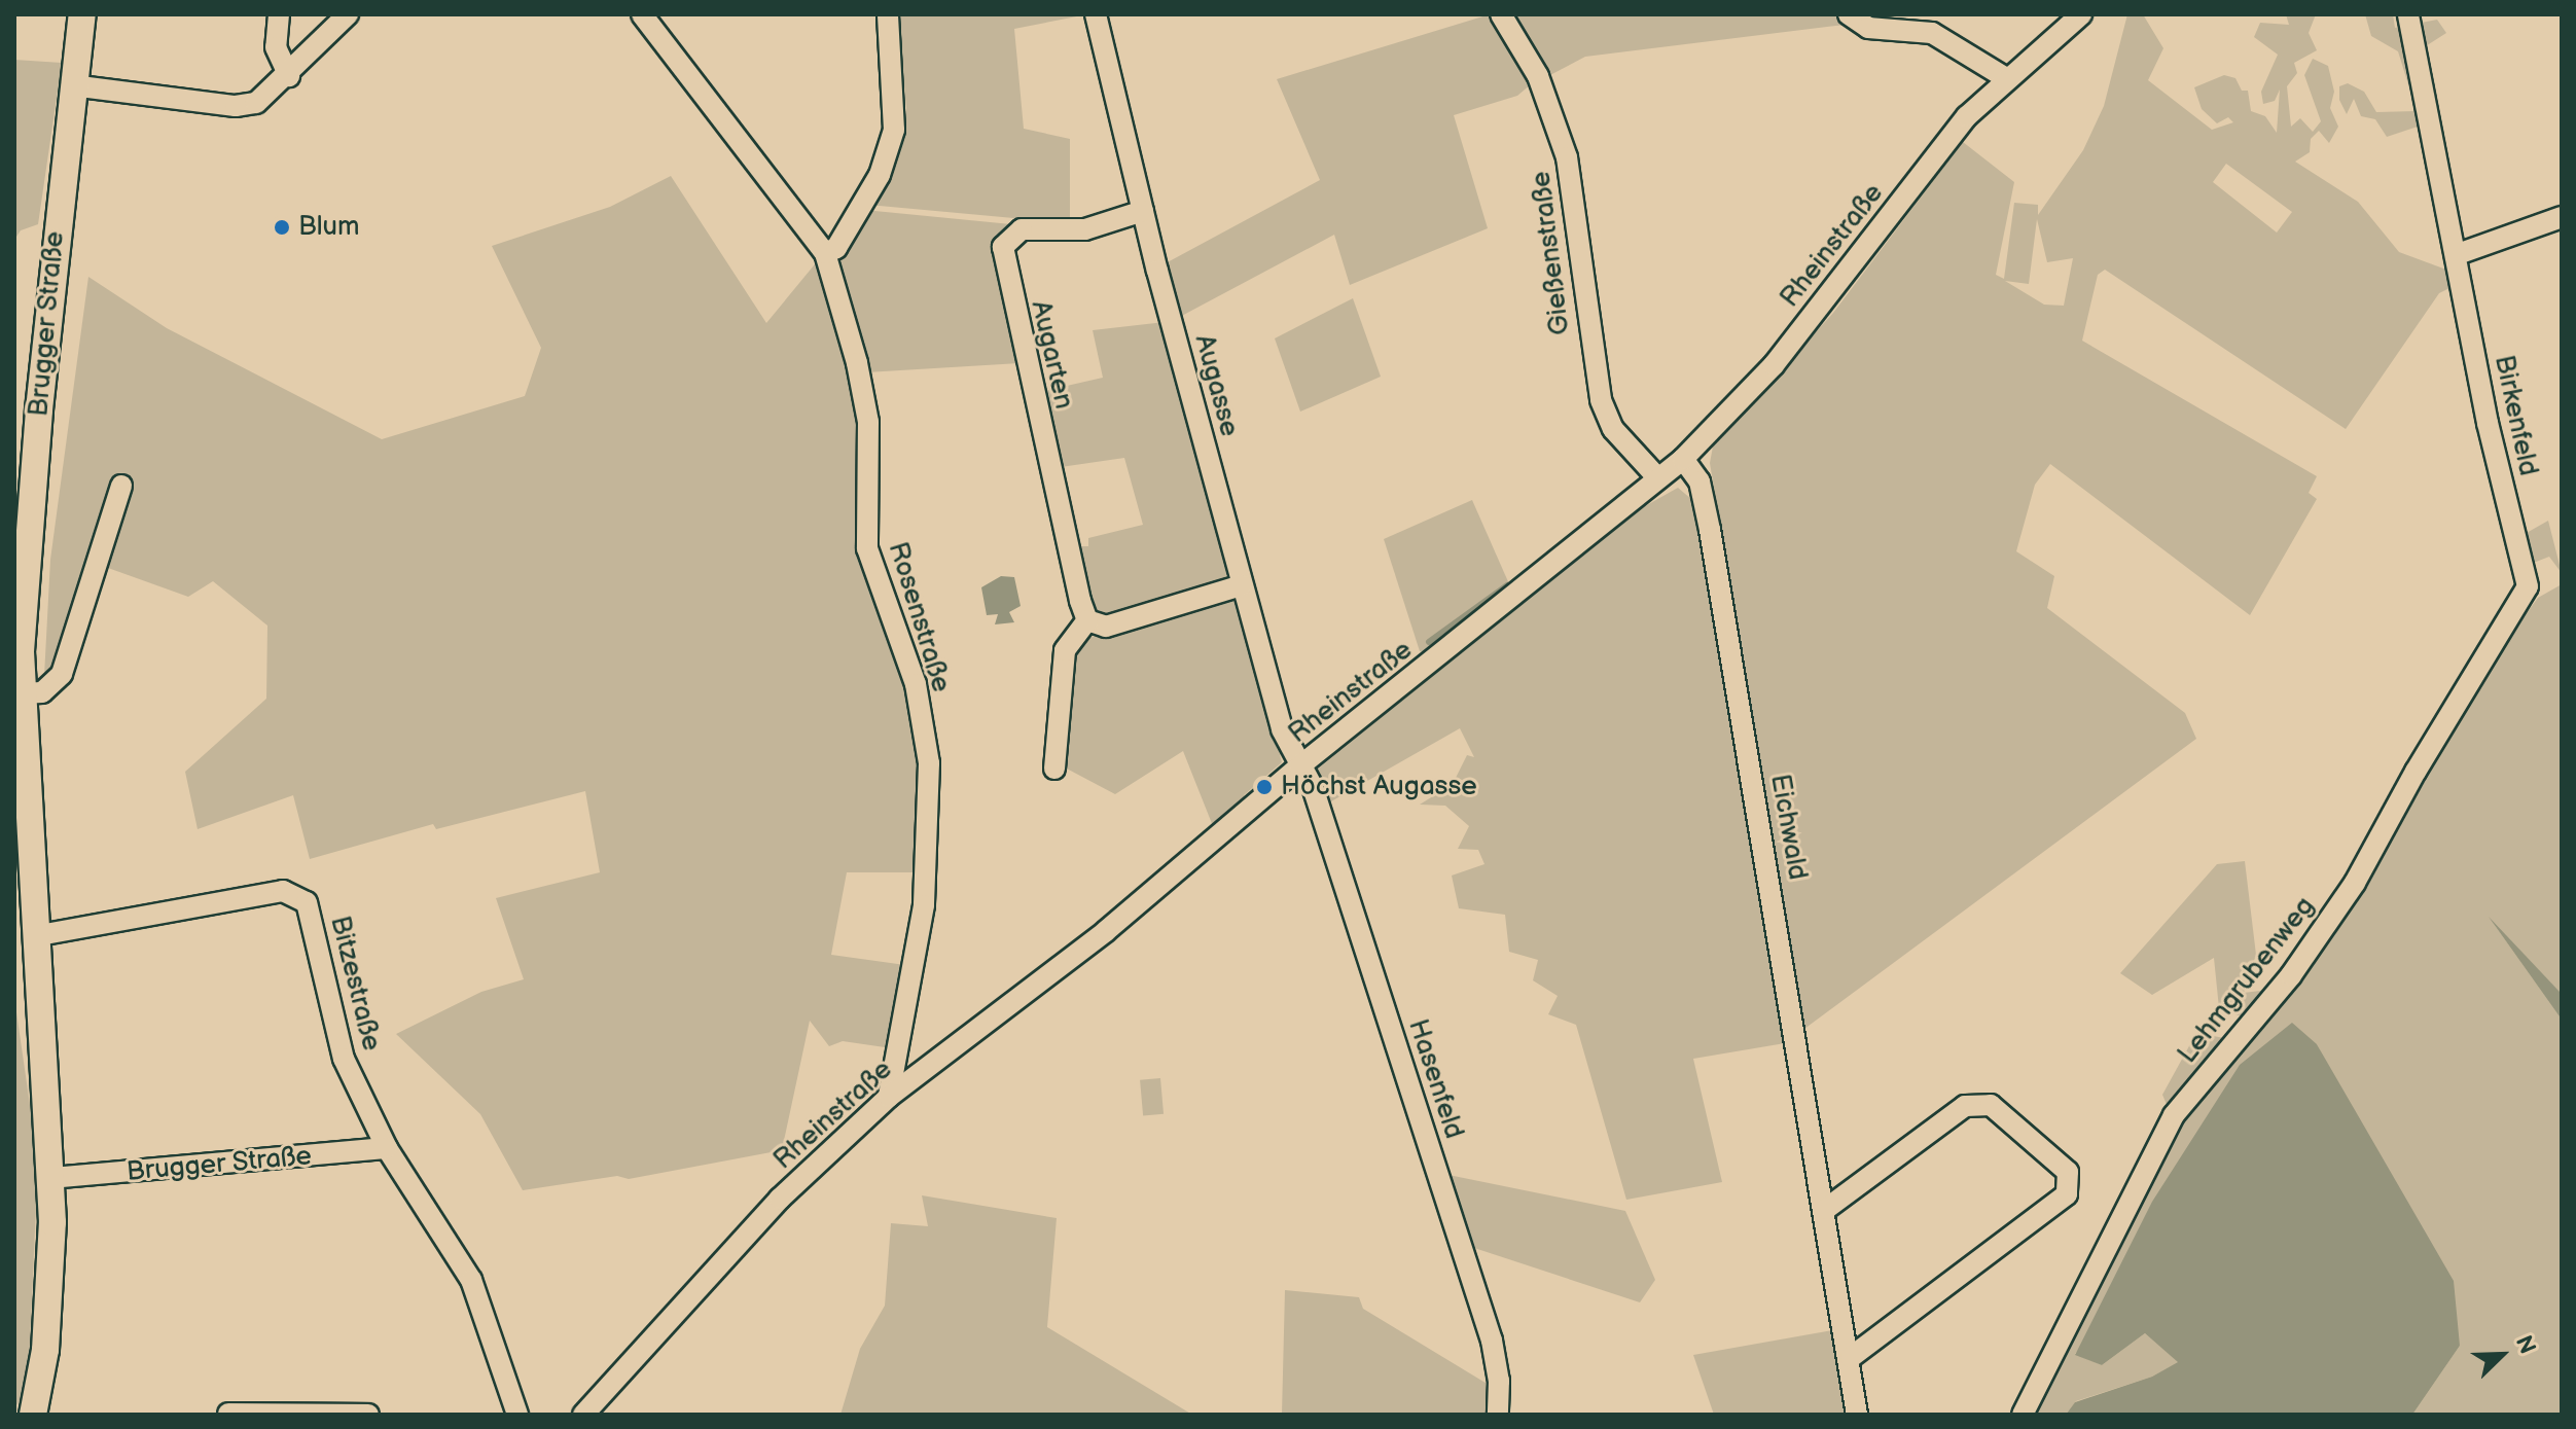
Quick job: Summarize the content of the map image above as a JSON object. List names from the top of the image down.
{
  "streets": {
    "main road": ["Brugger Straße"],
    "street": [
      "Rheinstraße",
      "Gießenstraße",
      "Augarten",
      "Augasse",
      "Birkenfeld",
      "Rosenstraße",
      "Eichwald",
      "Lehmgrubenweg",
      "Bitzestraße",
      "Hasenfeld"
    ]
  },
  "crossings": [
    ["Rheinstraße", "Gießenstraße"],
    ["Rheinstraße", "Augasse"],
    ["Rheinstraße", "Rosenstraße"],
    ["Rheinstraße", "Eichwald"],
    ["Rheinstraße", "Hasenfeld"],
    ["Brugger Straße", "Bitzestraße"],
    ["Augarten", "Augasse"],
    ["Augasse", "Hasenfeld"],
    ["Birkenfeld", "Lehmgrubenweg"]
  ],
  "places": ["Blum", "Höchst Augasse"],
  "north": "top right"
}
